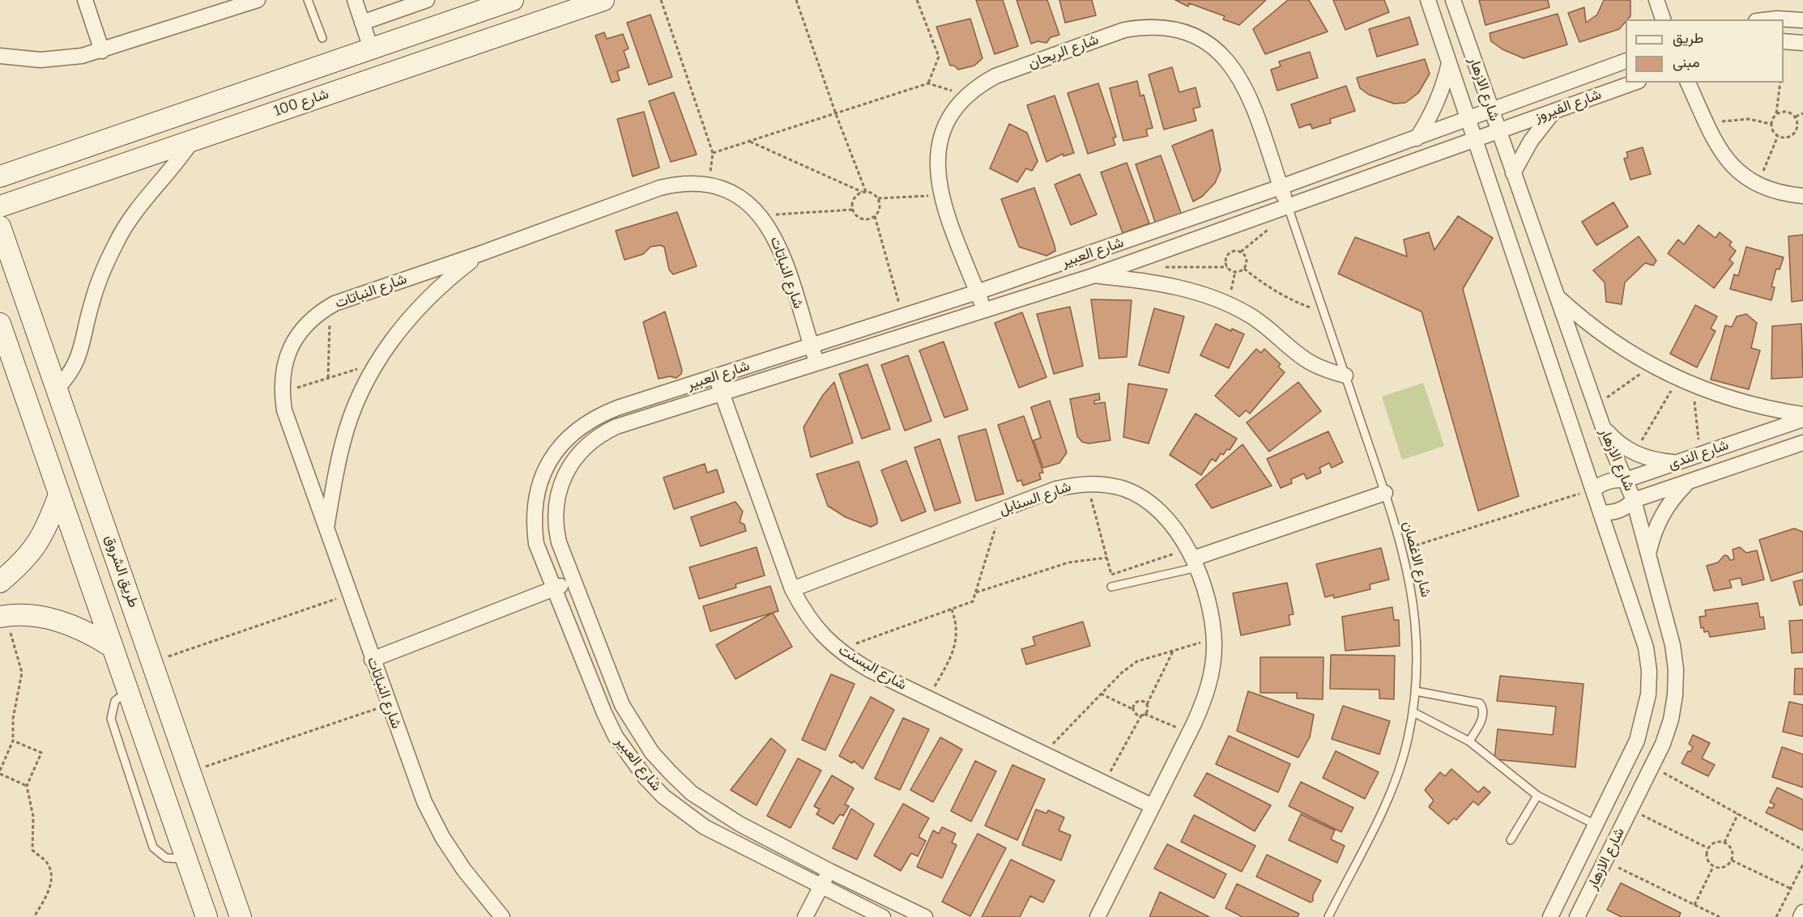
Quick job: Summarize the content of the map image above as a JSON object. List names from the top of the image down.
{
  "streets": {
    "street": [
      "شارع الريحان",
      "شارع الازهار",
      "شارع 100",
      "شارع الفيروز",
      "شارع العبير",
      "شارع النباتات",
      "شارع الندى",
      "شارع السنابل",
      "طريق الشروق",
      "شارع البسنت"
    ],
    "lane": ["شارع الاغصان"]
  },
  "crossings": [
    ["شارع الريحان", "شارع العبير"],
    ["شارع الريحان", "شارع الاغصان"],
    ["شارع الازهار", "شارع الفيروز"],
    ["شارع الازهار", "شارع العبير"],
    ["شارع الازهار", "شارع الندى"],
    ["شارع الفيروز", "شارع العبير"],
    ["شارع العبير", "شارع النباتات"],
    ["شارع العبير", "شارع الاغصان"],
    ["شارع العبير", "شارع البسنت"],
    ["شارع السنابل", "شارع البسنت"]
  ],
  "legend": ["طريق", "مبنى"]
}
